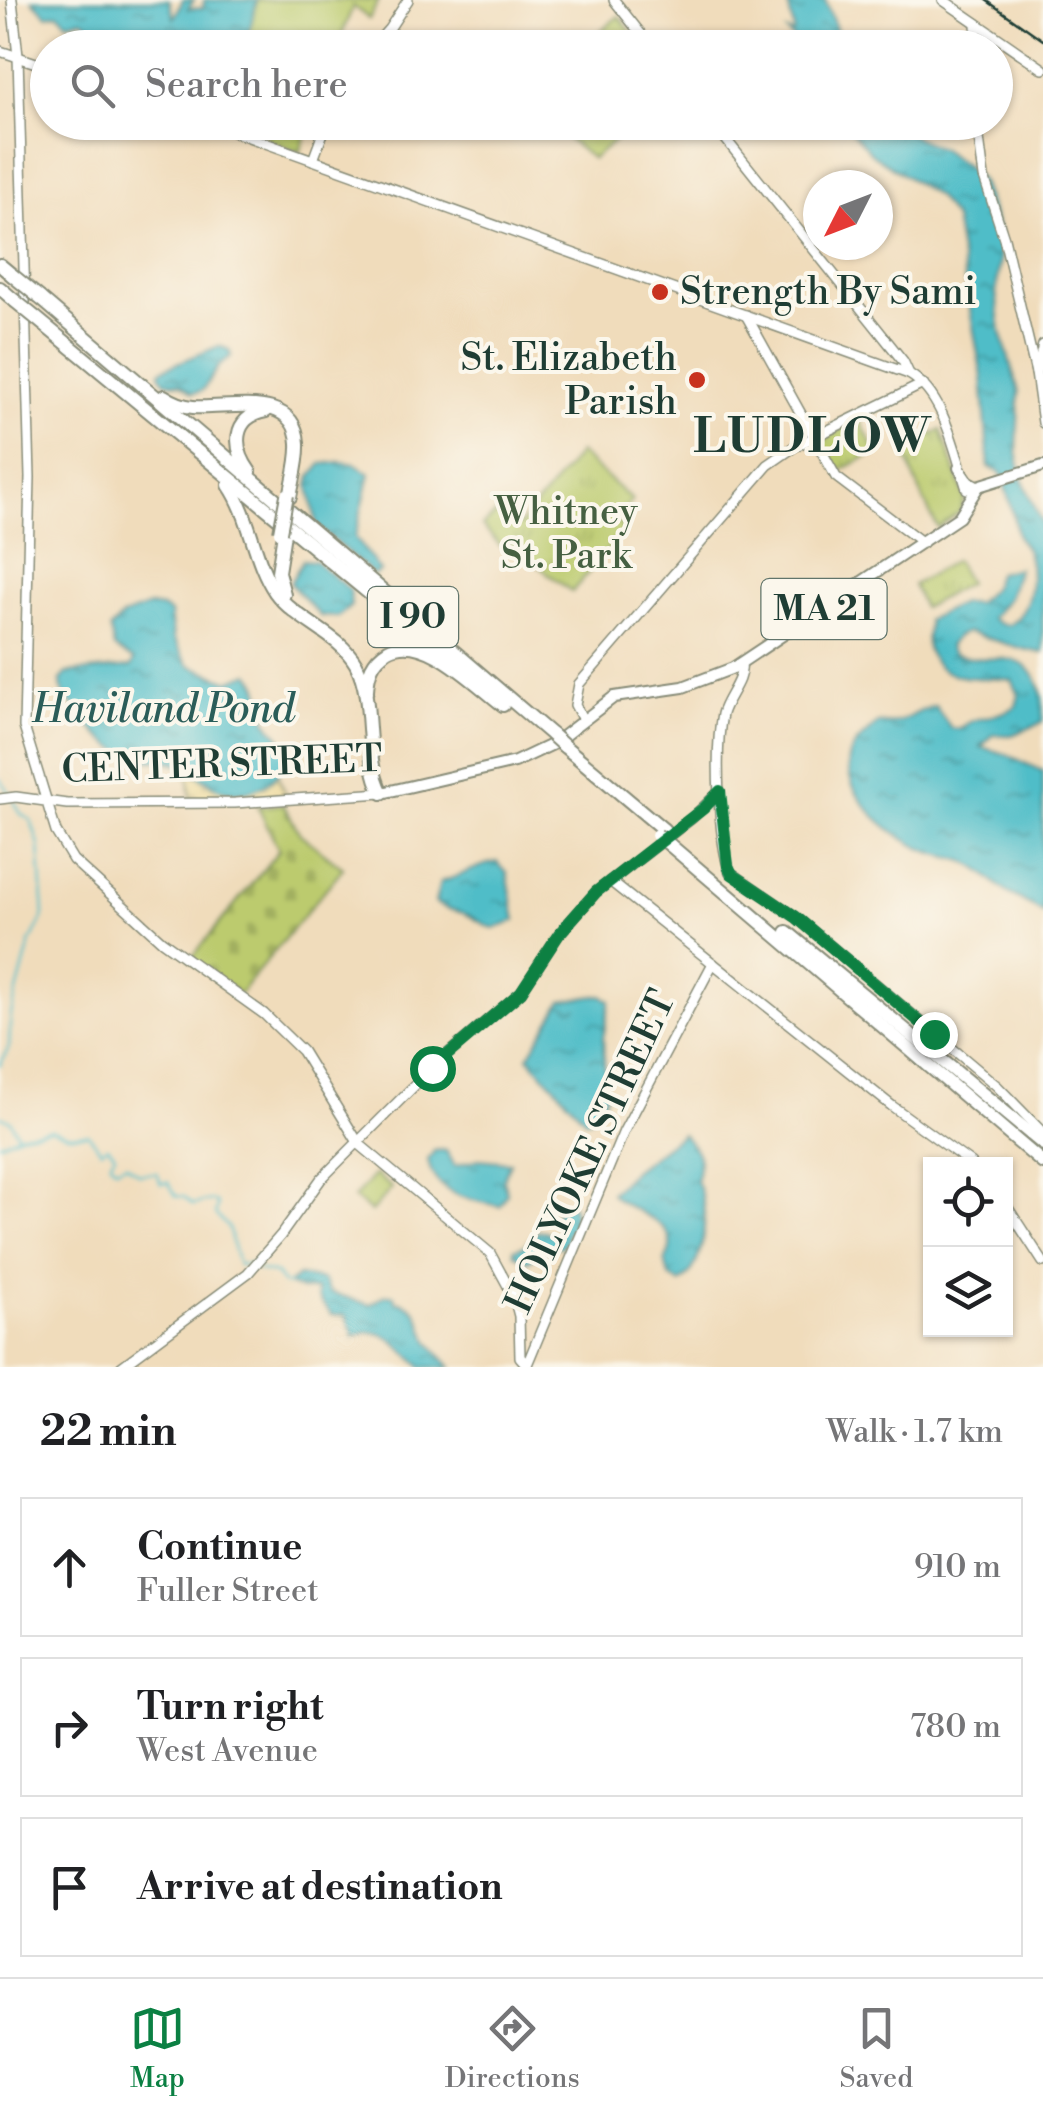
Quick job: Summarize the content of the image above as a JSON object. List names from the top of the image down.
{
  "streets": {
    "highway": ["I 90"],
    "main road": ["MA 21", "CENTER STREET", "HOLYOKE STREET"]
  },
  "districts": ["LUDLOW"],
  "water": ["Haviland Pond"],
  "parks": ["Whitney St. Park"],
  "places": ["Strength By Sami", "St. Elizabeth Parish"],
  "north": "bottom left",
  "page": {
    "search": "Search here",
    "heading": ["22 min", "Walk · 1.7 km"],
    "list": [
      ["Continue", "Fuller Street", "910 m"],
      ["Turn right", "West Avenue", "780 m"],
      "Arrive at destination"
    ],
    "nav": ["Map", "Directions", "Saved"]
  }
}
